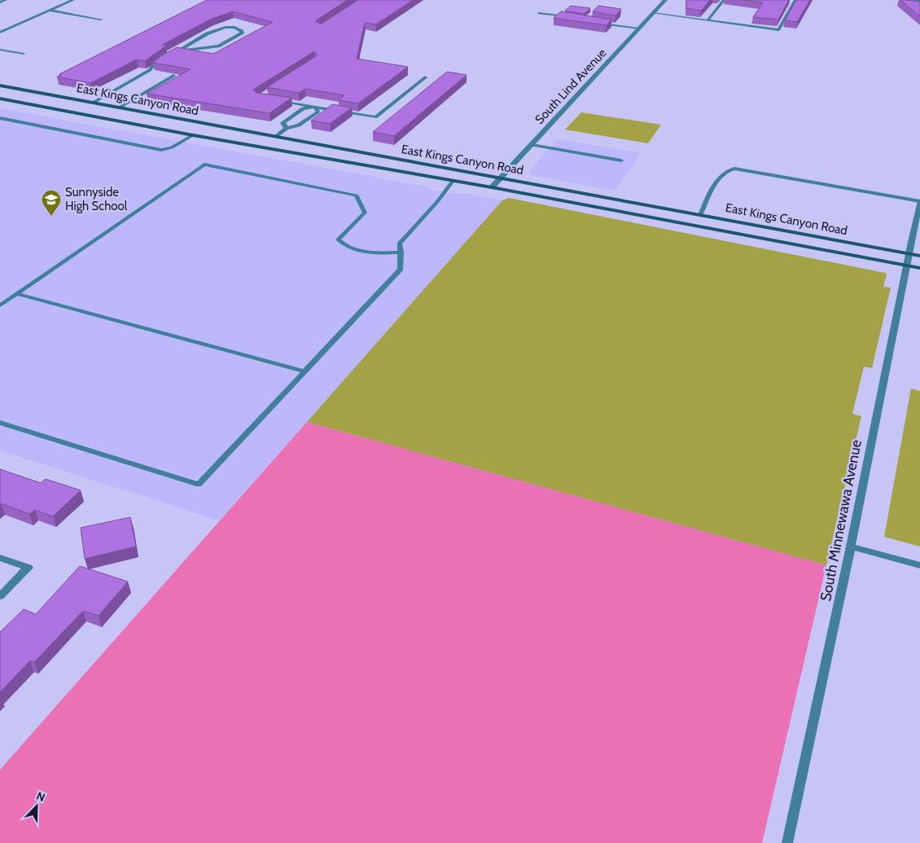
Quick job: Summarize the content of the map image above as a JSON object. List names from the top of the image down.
{
  "streets": {
    "main road": ["East Kings Canyon Road"],
    "street": ["South Lind Avenue", "South Minnewawa Avenue"]
  },
  "crossings": [
    ["South Lind Avenue", "East Kings Canyon Road"],
    ["East Kings Canyon Road", "South Minnewawa Avenue"]
  ],
  "places": {
    "school or university": ["Sunnyside High School"]
  },
  "north": "top right"
}
